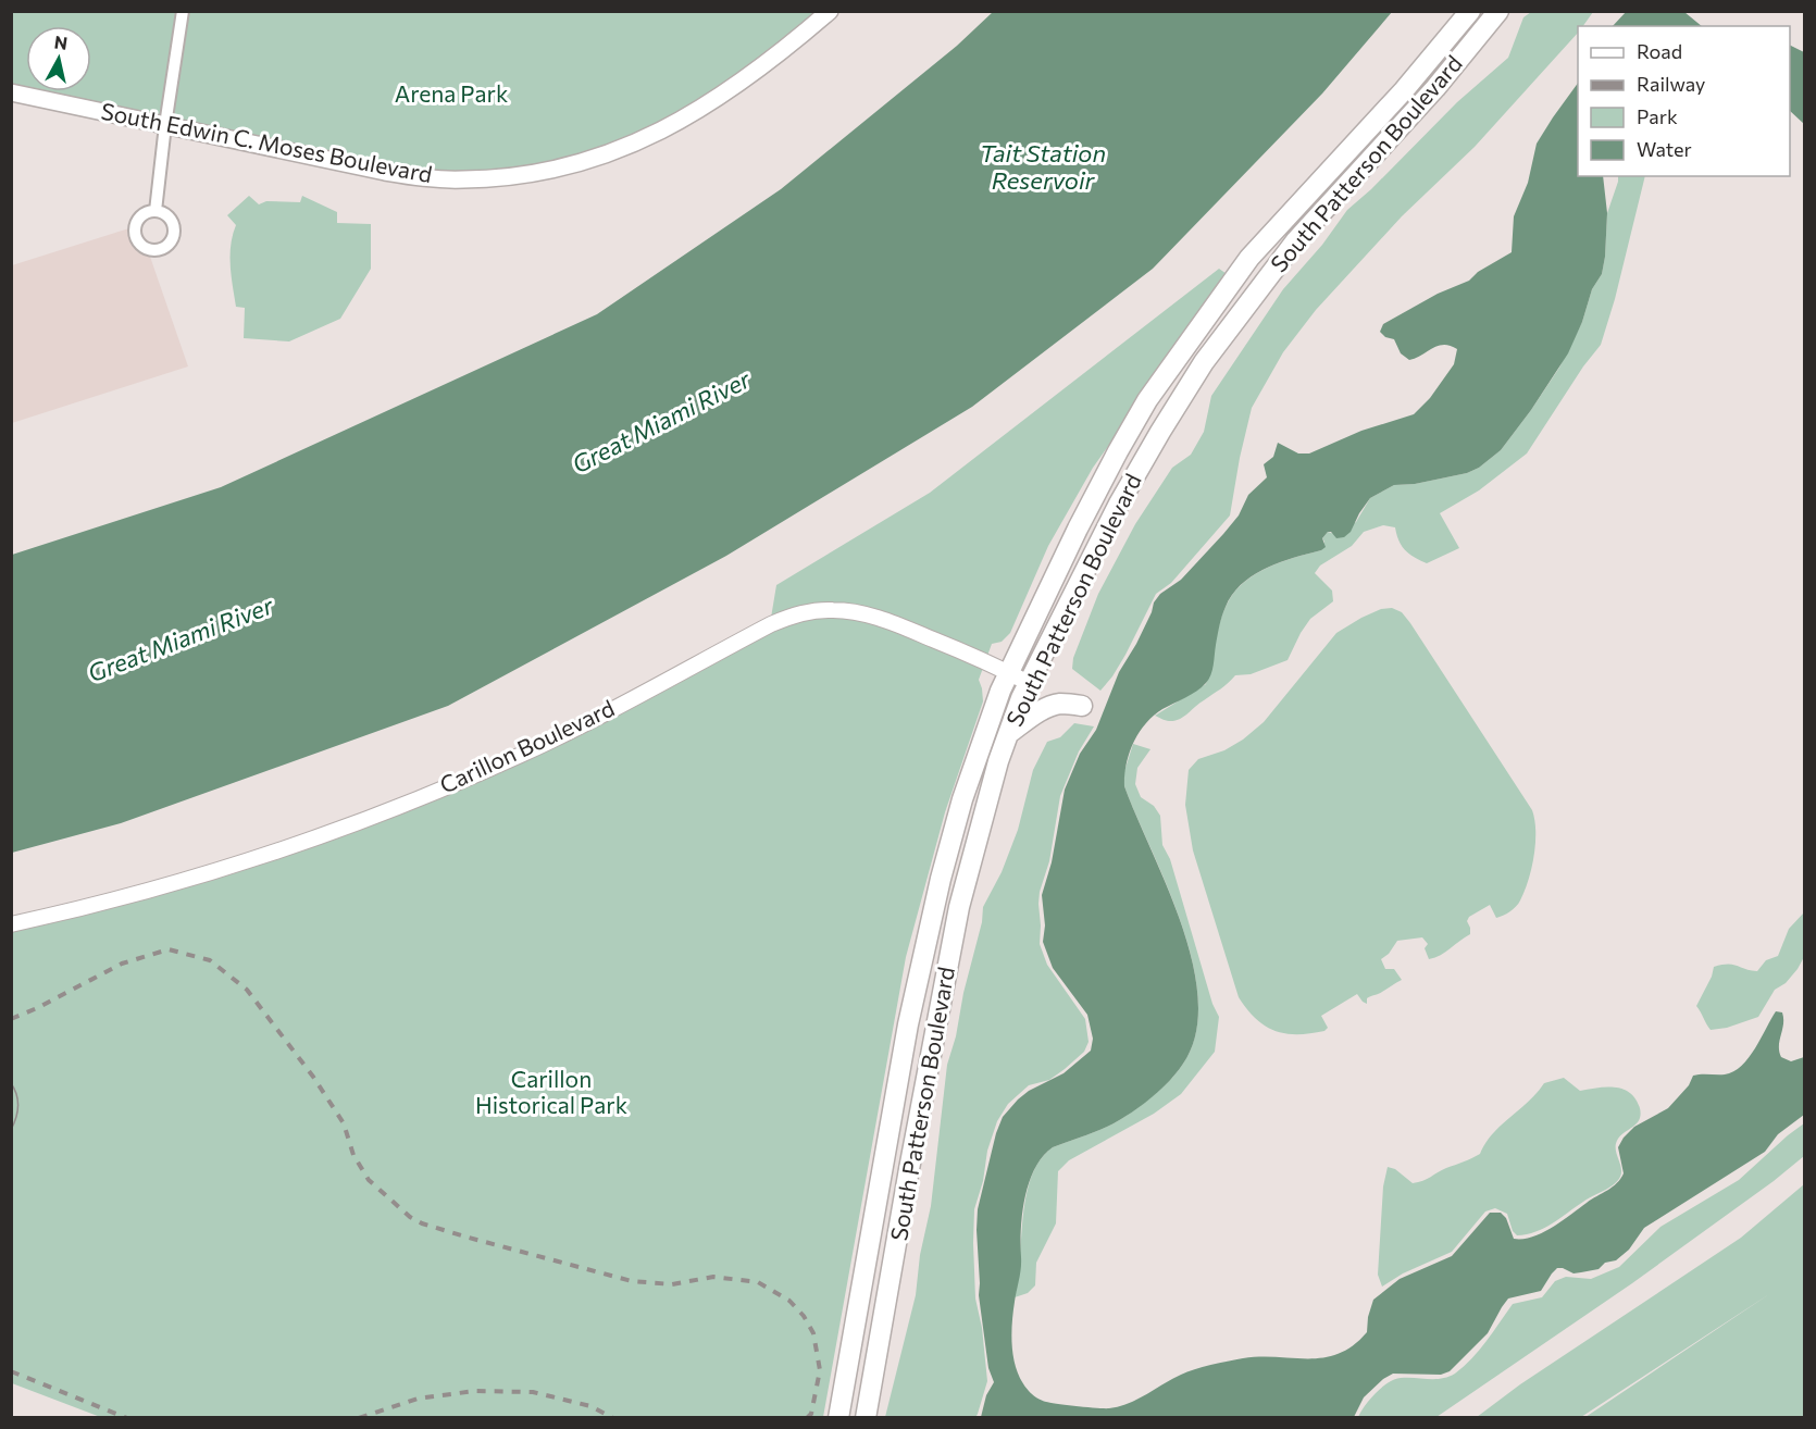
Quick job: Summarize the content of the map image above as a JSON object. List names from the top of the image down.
{
  "streets": {
    "main road": ["South Edwin C. Moses Boulevard", "South Patterson Boulevard"],
    "street": ["Carillon Boulevard"]
  },
  "crossings": [
    ["South Patterson Boulevard", "Carillon Boulevard"]
  ],
  "water": ["Tait Station Reservoir", "Great Miami River"],
  "parks": ["Arena Park", "Carillon Historical Park"],
  "legend": [
    "Road",
    "Railway",
    "Park",
    "Water"
  ],
  "north": "top"
}
